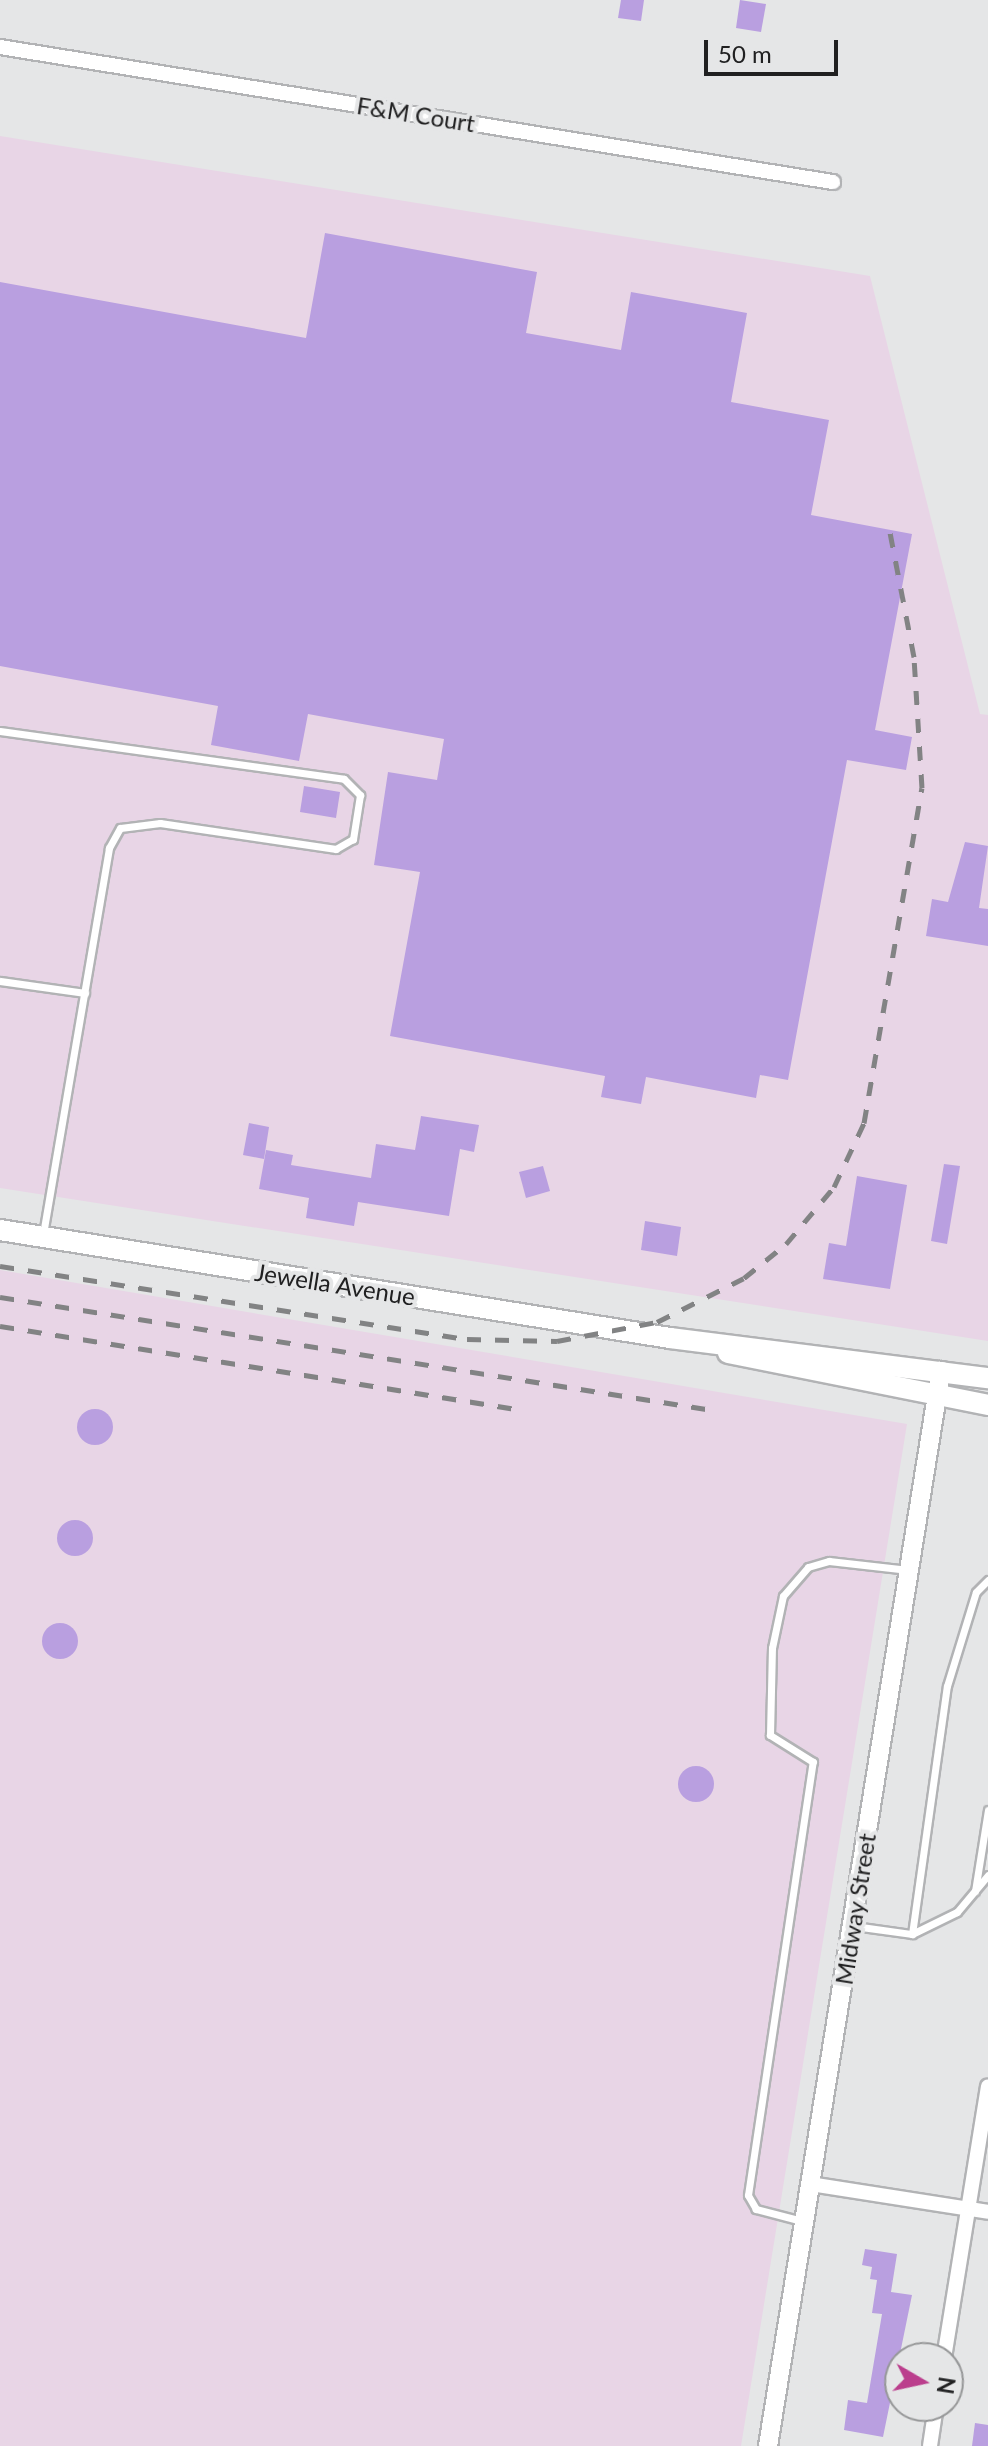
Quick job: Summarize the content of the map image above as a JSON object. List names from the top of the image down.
{
  "streets": {
    "main road": ["Jewella Avenue"],
    "street": ["F&M Court", "Midway Street"]
  },
  "crossings": [
    ["Jewella Avenue", "Midway Street"]
  ],
  "scale_bar": "50 m",
  "north": "right"
}
